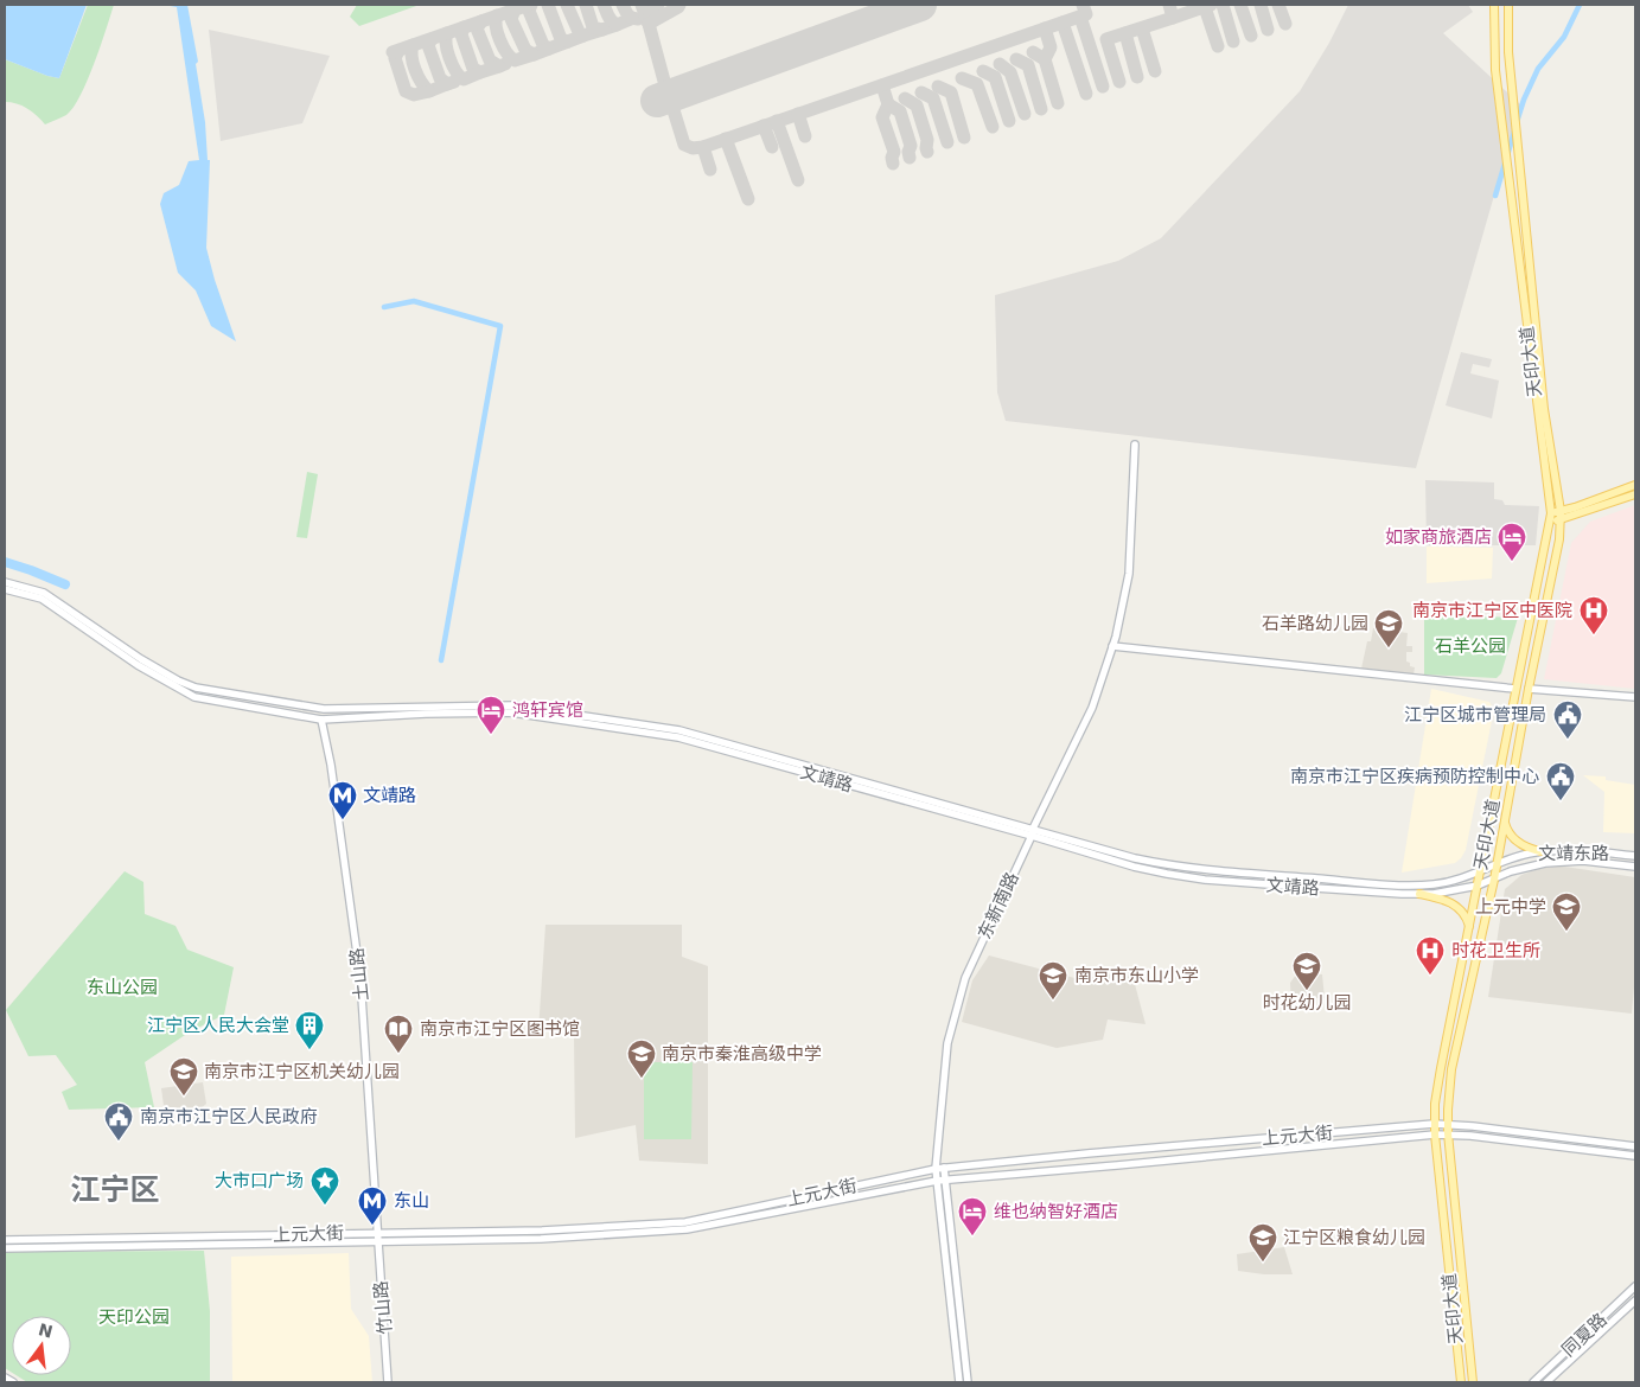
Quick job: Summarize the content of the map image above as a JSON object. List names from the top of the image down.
{
  "streets": {
    "main road": [
      "天印大道",
      "文靖路",
      "文靖东路",
      "东新南路",
      "土山路",
      "上元大街",
      "竹山路",
      "同夏路"
    ]
  },
  "crossings": [
    ["天印大道", "文靖路"],
    ["天印大道", "文靖东路"],
    ["天印大道", "上元大街"],
    ["文靖路", "文靖东路"],
    ["文靖路", "东新南路"],
    ["文靖路", "土山路"],
    ["东新南路", "上元大街"],
    ["土山路", "上元大街"],
    ["土山路", "竹山路"],
    ["上元大街", "竹山路"]
  ],
  "districts": ["江宁区"],
  "parks": ["石羊公园", "东山公园", "天印公园"],
  "places": {
    "hotel": ["如家商旅酒店", "鸿轩宾馆", "维也纳智好酒店"],
    "hospital": ["南京市江宁区中医院", "时花卫生所"],
    "school or university": [
      "石羊路幼儿园",
      "上元中学",
      "时花幼儿园",
      "南京市东山小学",
      "南京市秦淮高级中学",
      "南京市江宁区机关幼儿园",
      "江宁区粮食幼儿园"
    ],
    "public building": ["江宁区城市管理局", "南京市江宁区疾病预防控制中心", "南京市江宁区人民政府"],
    "metro station": ["文靖路", "东山"],
    "building": ["江宁区人民大会堂"],
    "library": ["南京市江宁区图书馆"],
    "place": ["大市口广场"]
  },
  "north": "top"
}
